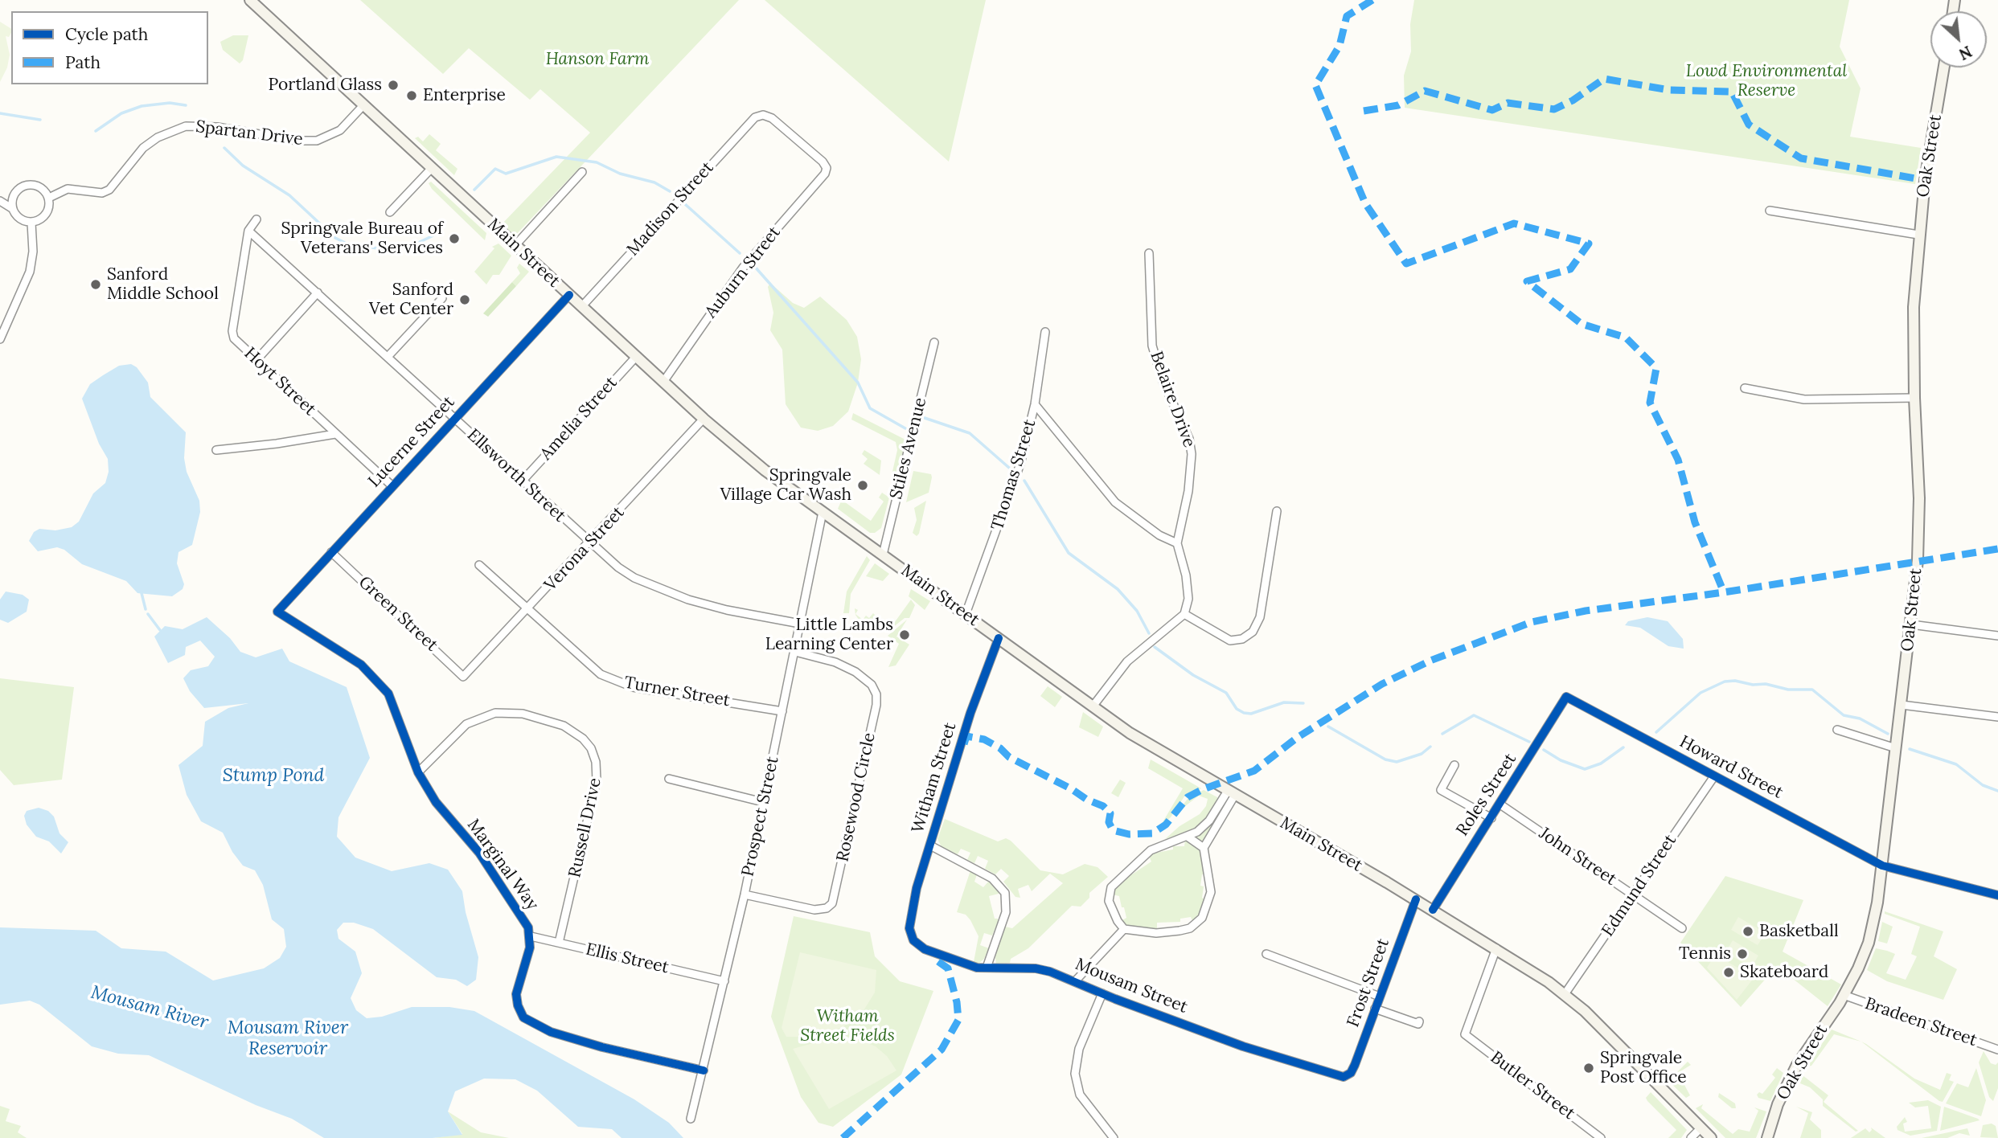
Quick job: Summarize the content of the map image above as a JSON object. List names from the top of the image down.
{
  "streets": {
    "main road": ["Oak Street", "Main Street"],
    "street": [
      "Spartan Drive",
      "Madison Street",
      "Auburn Street",
      "Hoyt Street",
      "Belaire Drive",
      "Amelia Street",
      "Lucerne Street",
      "Stiles Avenue",
      "Thomas Street",
      "Ellsworth Street",
      "Verona Street",
      "Green Street",
      "Turner Street",
      "Howard Street",
      "Witham Street",
      "Roles Street",
      "Rosewood Circle",
      "Prospect Street",
      "Russell Drive",
      "John Street",
      "Marginal Way",
      "Edmund Street",
      "Ellis Street",
      "Frost Street",
      "Mousam Street",
      "Bradeen Street",
      "Butler Street"
    ]
  },
  "crossings": [
    ["Spartan Drive", "Main Street"],
    ["Oak Street", "Howard Street"],
    ["Oak Street", "Bradeen Street"],
    ["Madison Street", "Main Street"],
    ["Madison Street", "Auburn Street"],
    ["Main Street", "Auburn Street"],
    ["Main Street", "Amelia Street"],
    ["Main Street", "Lucerne Street"],
    ["Main Street", "Stiles Avenue"],
    ["Main Street", "Thomas Street"],
    ["Main Street", "Verona Street"],
    ["Main Street", "Witham Street"],
    ["Main Street", "Roles Street"],
    ["Main Street", "Prospect Street"],
    ["Main Street", "Edmund Street"],
    ["Main Street", "Frost Street"],
    ["Main Street", "Butler Street"],
    ["Hoyt Street", "Lucerne Street"],
    ["Hoyt Street", "Ellsworth Street"],
    ["Amelia Street", "Ellsworth Street"],
    ["Lucerne Street", "Ellsworth Street"],
    ["Lucerne Street", "Green Street"],
    ["Lucerne Street", "Marginal Way"],
    ["Ellsworth Street", "Verona Street"],
    ["Ellsworth Street", "Prospect Street"],
    ["Verona Street", "Green Street"],
    ["Verona Street", "Turner Street"],
    ["Turner Street", "Prospect Street"],
    ["Howard Street", "Roles Street"],
    ["Howard Street", "Edmund Street"],
    ["Witham Street", "Mousam Street"],
    ["Roles Street", "John Street"],
    ["Rosewood Circle", "Prospect Street"],
    ["Prospect Street", "Marginal Way"],
    ["Prospect Street", "Ellis Street"],
    ["Russell Drive", "Marginal Way"],
    ["Russell Drive", "Ellis Street"],
    ["John Street", "Edmund Street"],
    ["Marginal Way", "Ellis Street"],
    ["Frost Street", "Mousam Street"]
  ],
  "water": ["Stump Pond", "Mousam River", "Mousam River Reservoir"],
  "parks": ["Hanson Farm", "Lowd Environmental Reserve", "Witham Street Fields"],
  "places": [
    "Portland Glass",
    "Enterprise",
    "Springvale Bureau of Veterans' Services",
    "Sanford Middle School",
    "Sanford Vet Center",
    "Springvale Village Car Wash",
    "Little Lambs Learning Center",
    "Basketball",
    "Tennis",
    "Skateboard",
    "Springvale Post Office"
  ],
  "legend": ["Cycle path", "Path"],
  "north": "bottom right"
}
